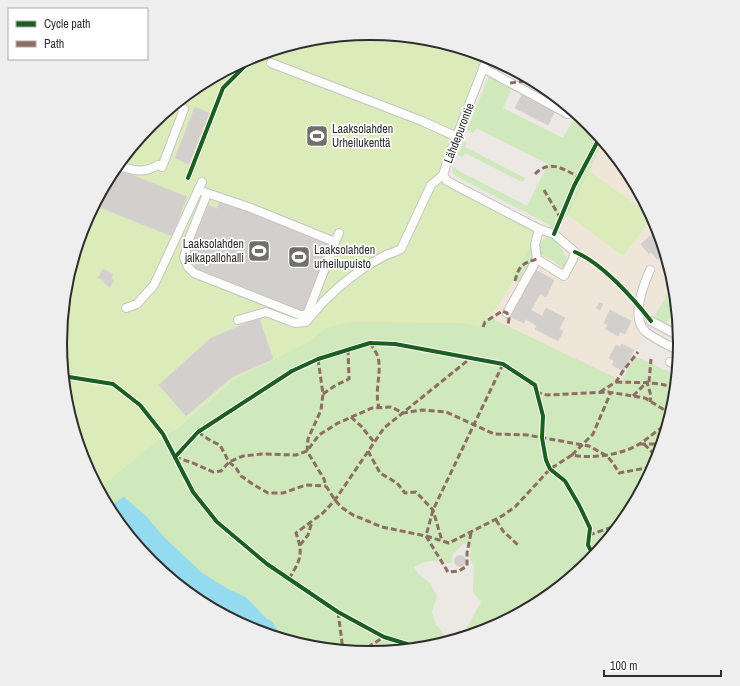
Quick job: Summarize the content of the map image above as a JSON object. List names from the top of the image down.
{
  "streets": {
    "street": ["Lähdepurontie"]
  },
  "places": {
    "sports": ["Laaksolahden Urheilukenttä", "Laaksolahden jalkapallohalli", "Laaksolahden urheilupuisto"]
  },
  "legend": ["Cycle path", "Path"],
  "scale_bar": "100 m"
}
